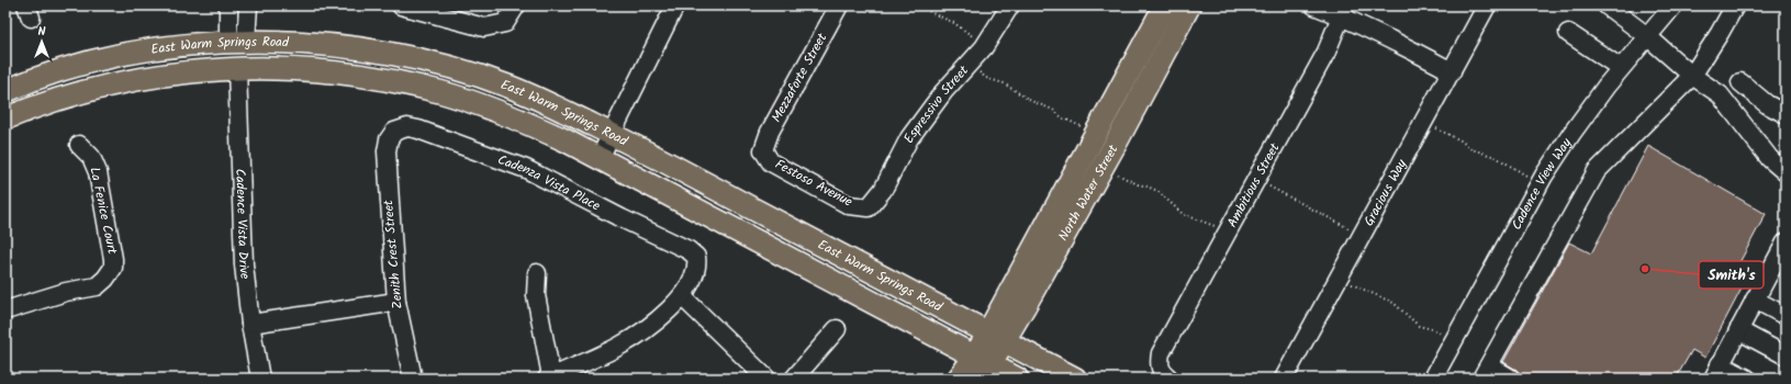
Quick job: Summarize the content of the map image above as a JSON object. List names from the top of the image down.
{
  "streets": {
    "main road": ["East Warm Springs Road", "North Water Street"],
    "street": [
      "Mezzaforte Street",
      "Espressivo Street",
      "Cadenza Vista Place",
      "Festoso Avenue",
      "Cadence View Way",
      "Ambitious Street",
      "Gracious Way",
      "La Fenice Court",
      "Cadence Vista Drive",
      "Zenith Crest Street"
    ]
  },
  "crossings": [
    ["East Warm Springs Road", "North Water Street"],
    ["East Warm Springs Road", "Cadence Vista Drive"],
    ["Mezzaforte Street", "Festoso Avenue"],
    ["Espressivo Street", "Festoso Avenue"],
    ["Cadenza Vista Place", "Zenith Crest Street"]
  ],
  "places": ["Smith's"],
  "north": "top"
}
